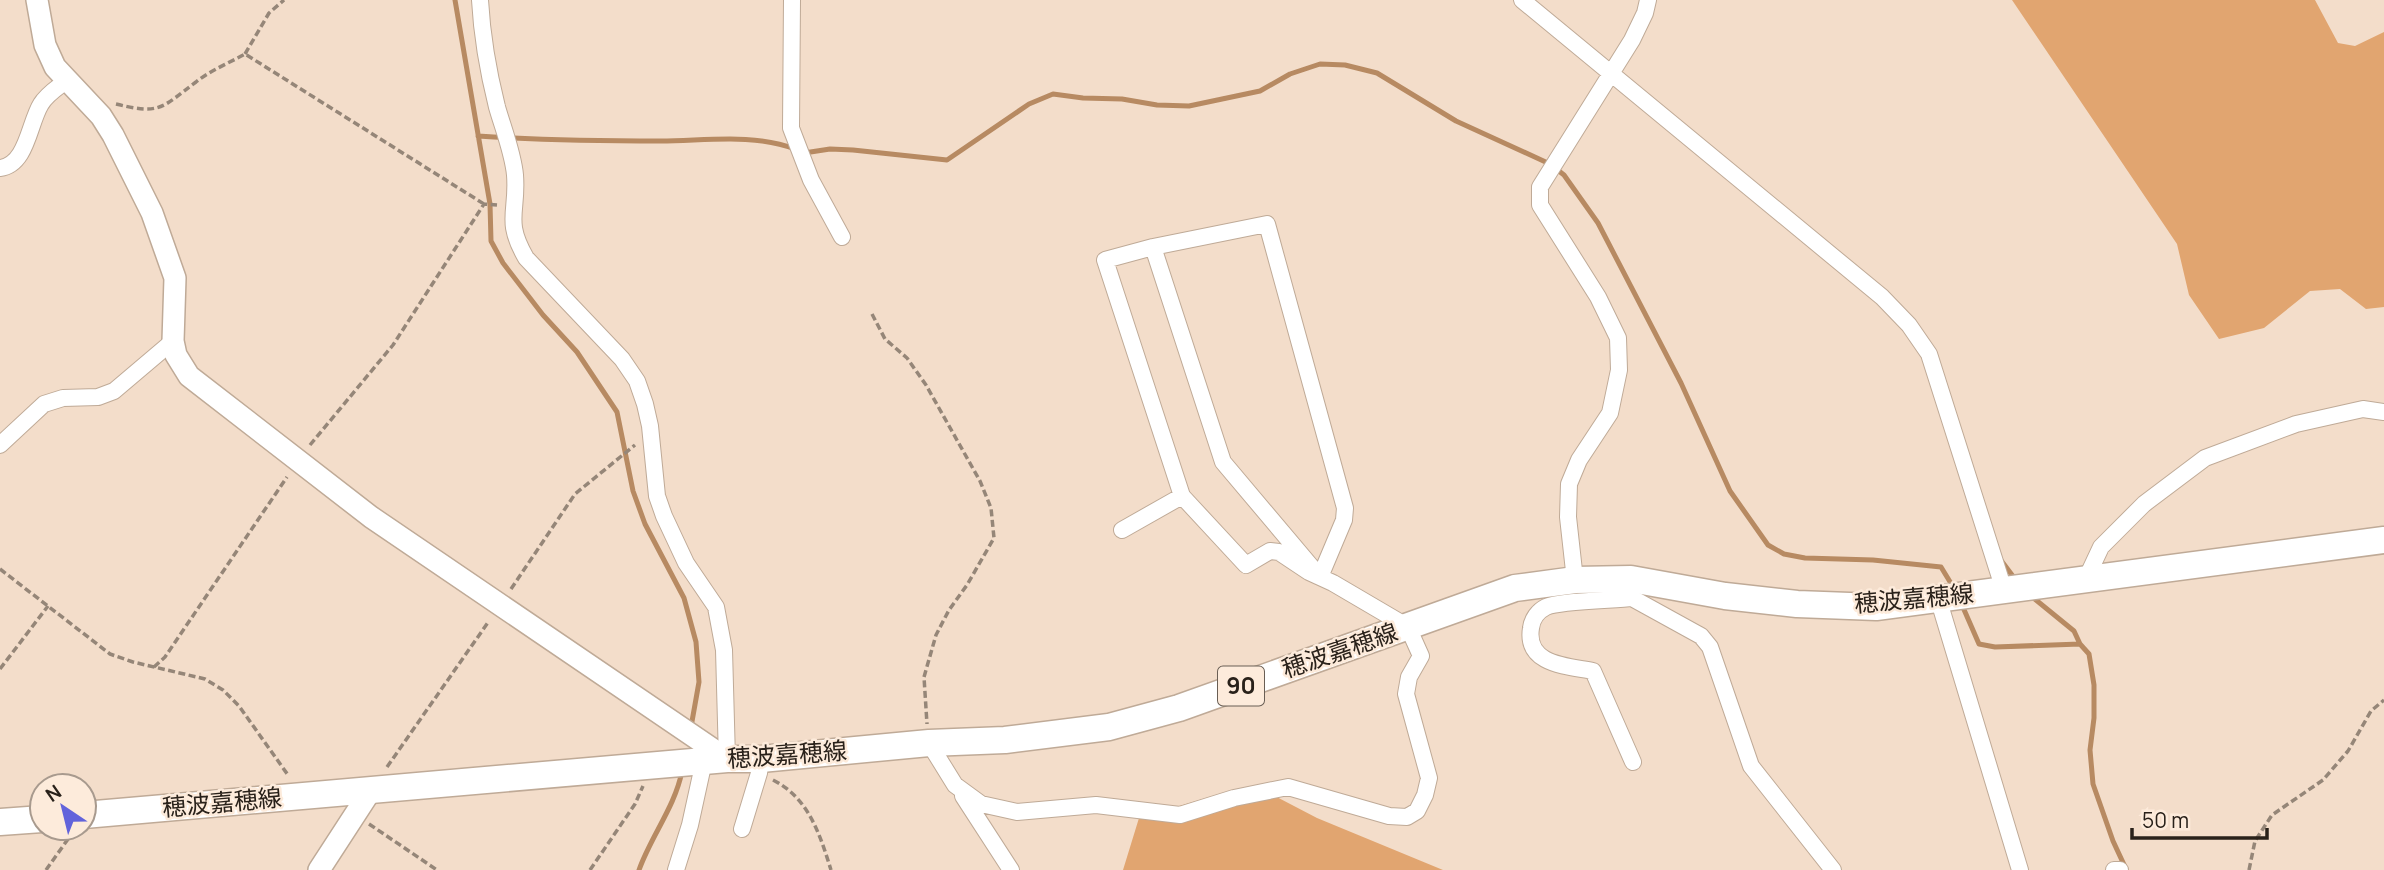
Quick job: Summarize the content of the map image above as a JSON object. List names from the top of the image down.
{
  "streets": {
    "main road": ["穂波嘉穂線", "90"]
  },
  "scale_bar": "50 m",
  "north": "top left"
}
